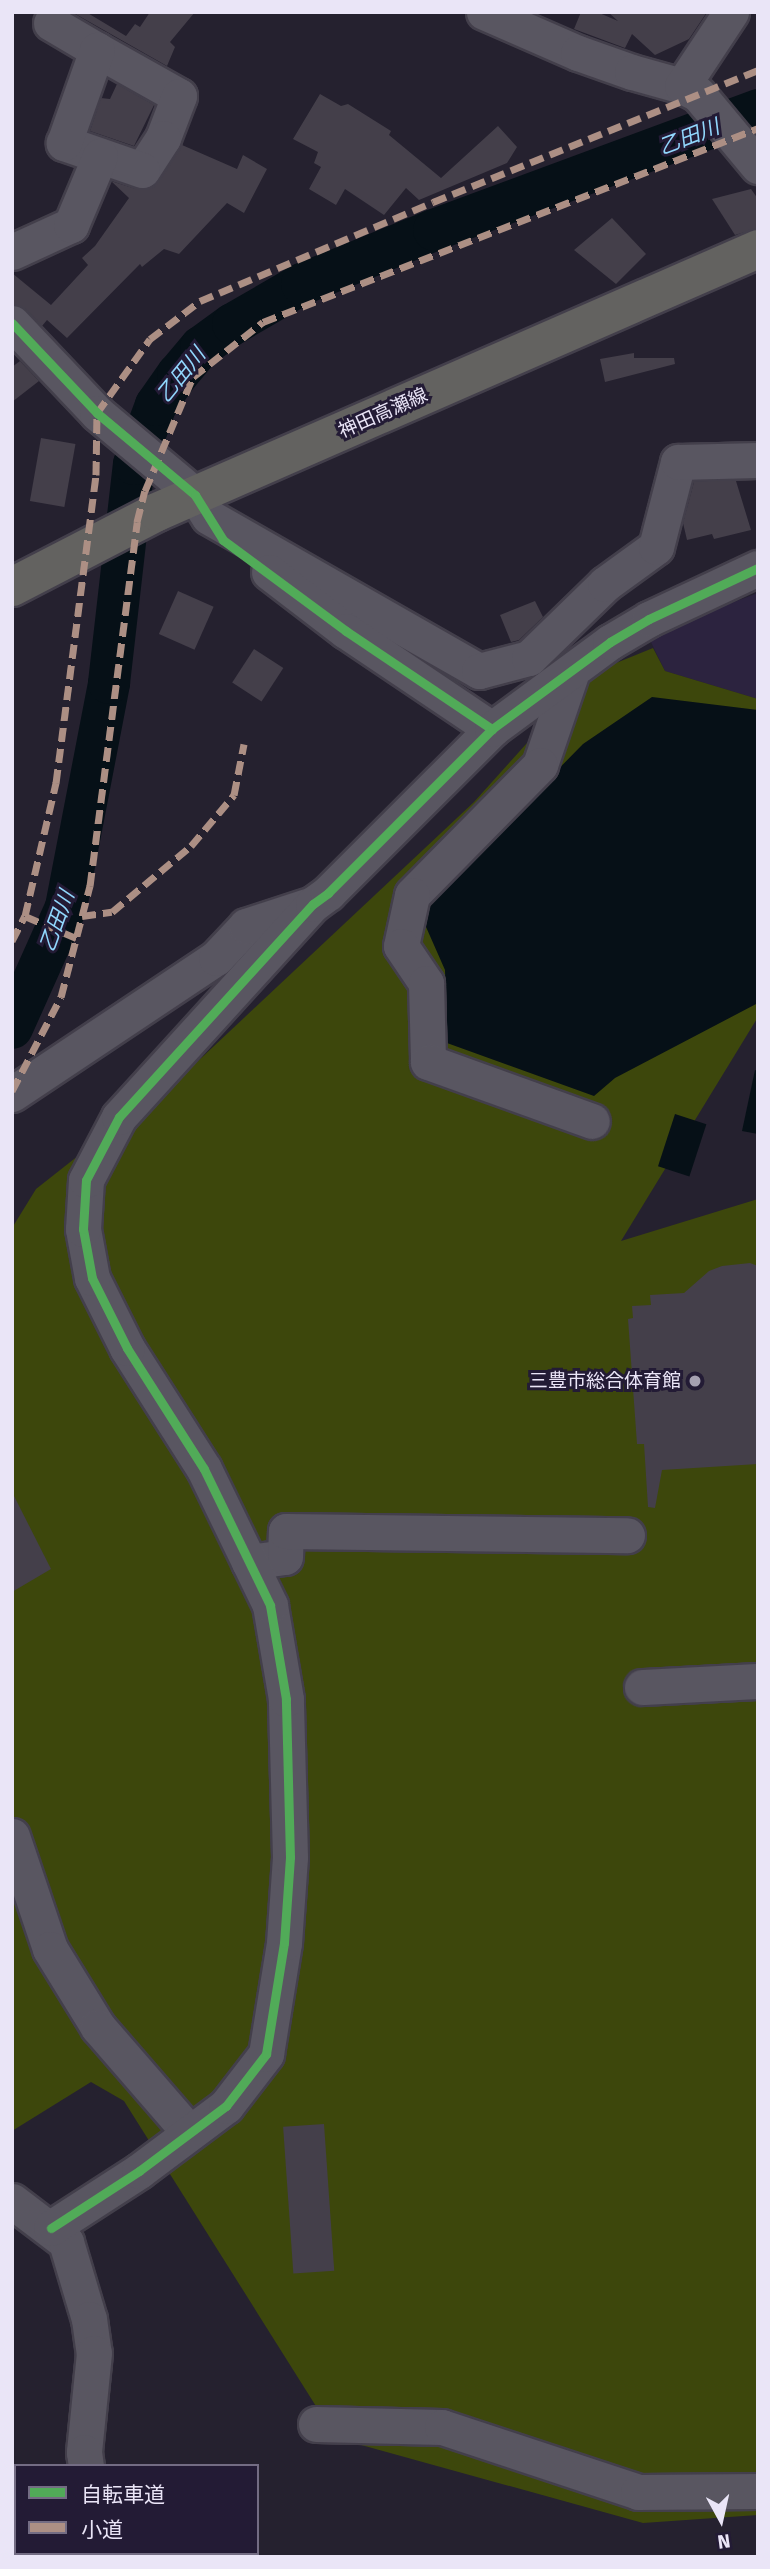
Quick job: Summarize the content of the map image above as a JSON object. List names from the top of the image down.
{
  "streets": {
    "main road": ["神田高瀬線"]
  },
  "water": ["乙田川"],
  "places": ["三豊市総合体育館"],
  "legend": ["自転車道", "小道"],
  "north": "bottom"
}
